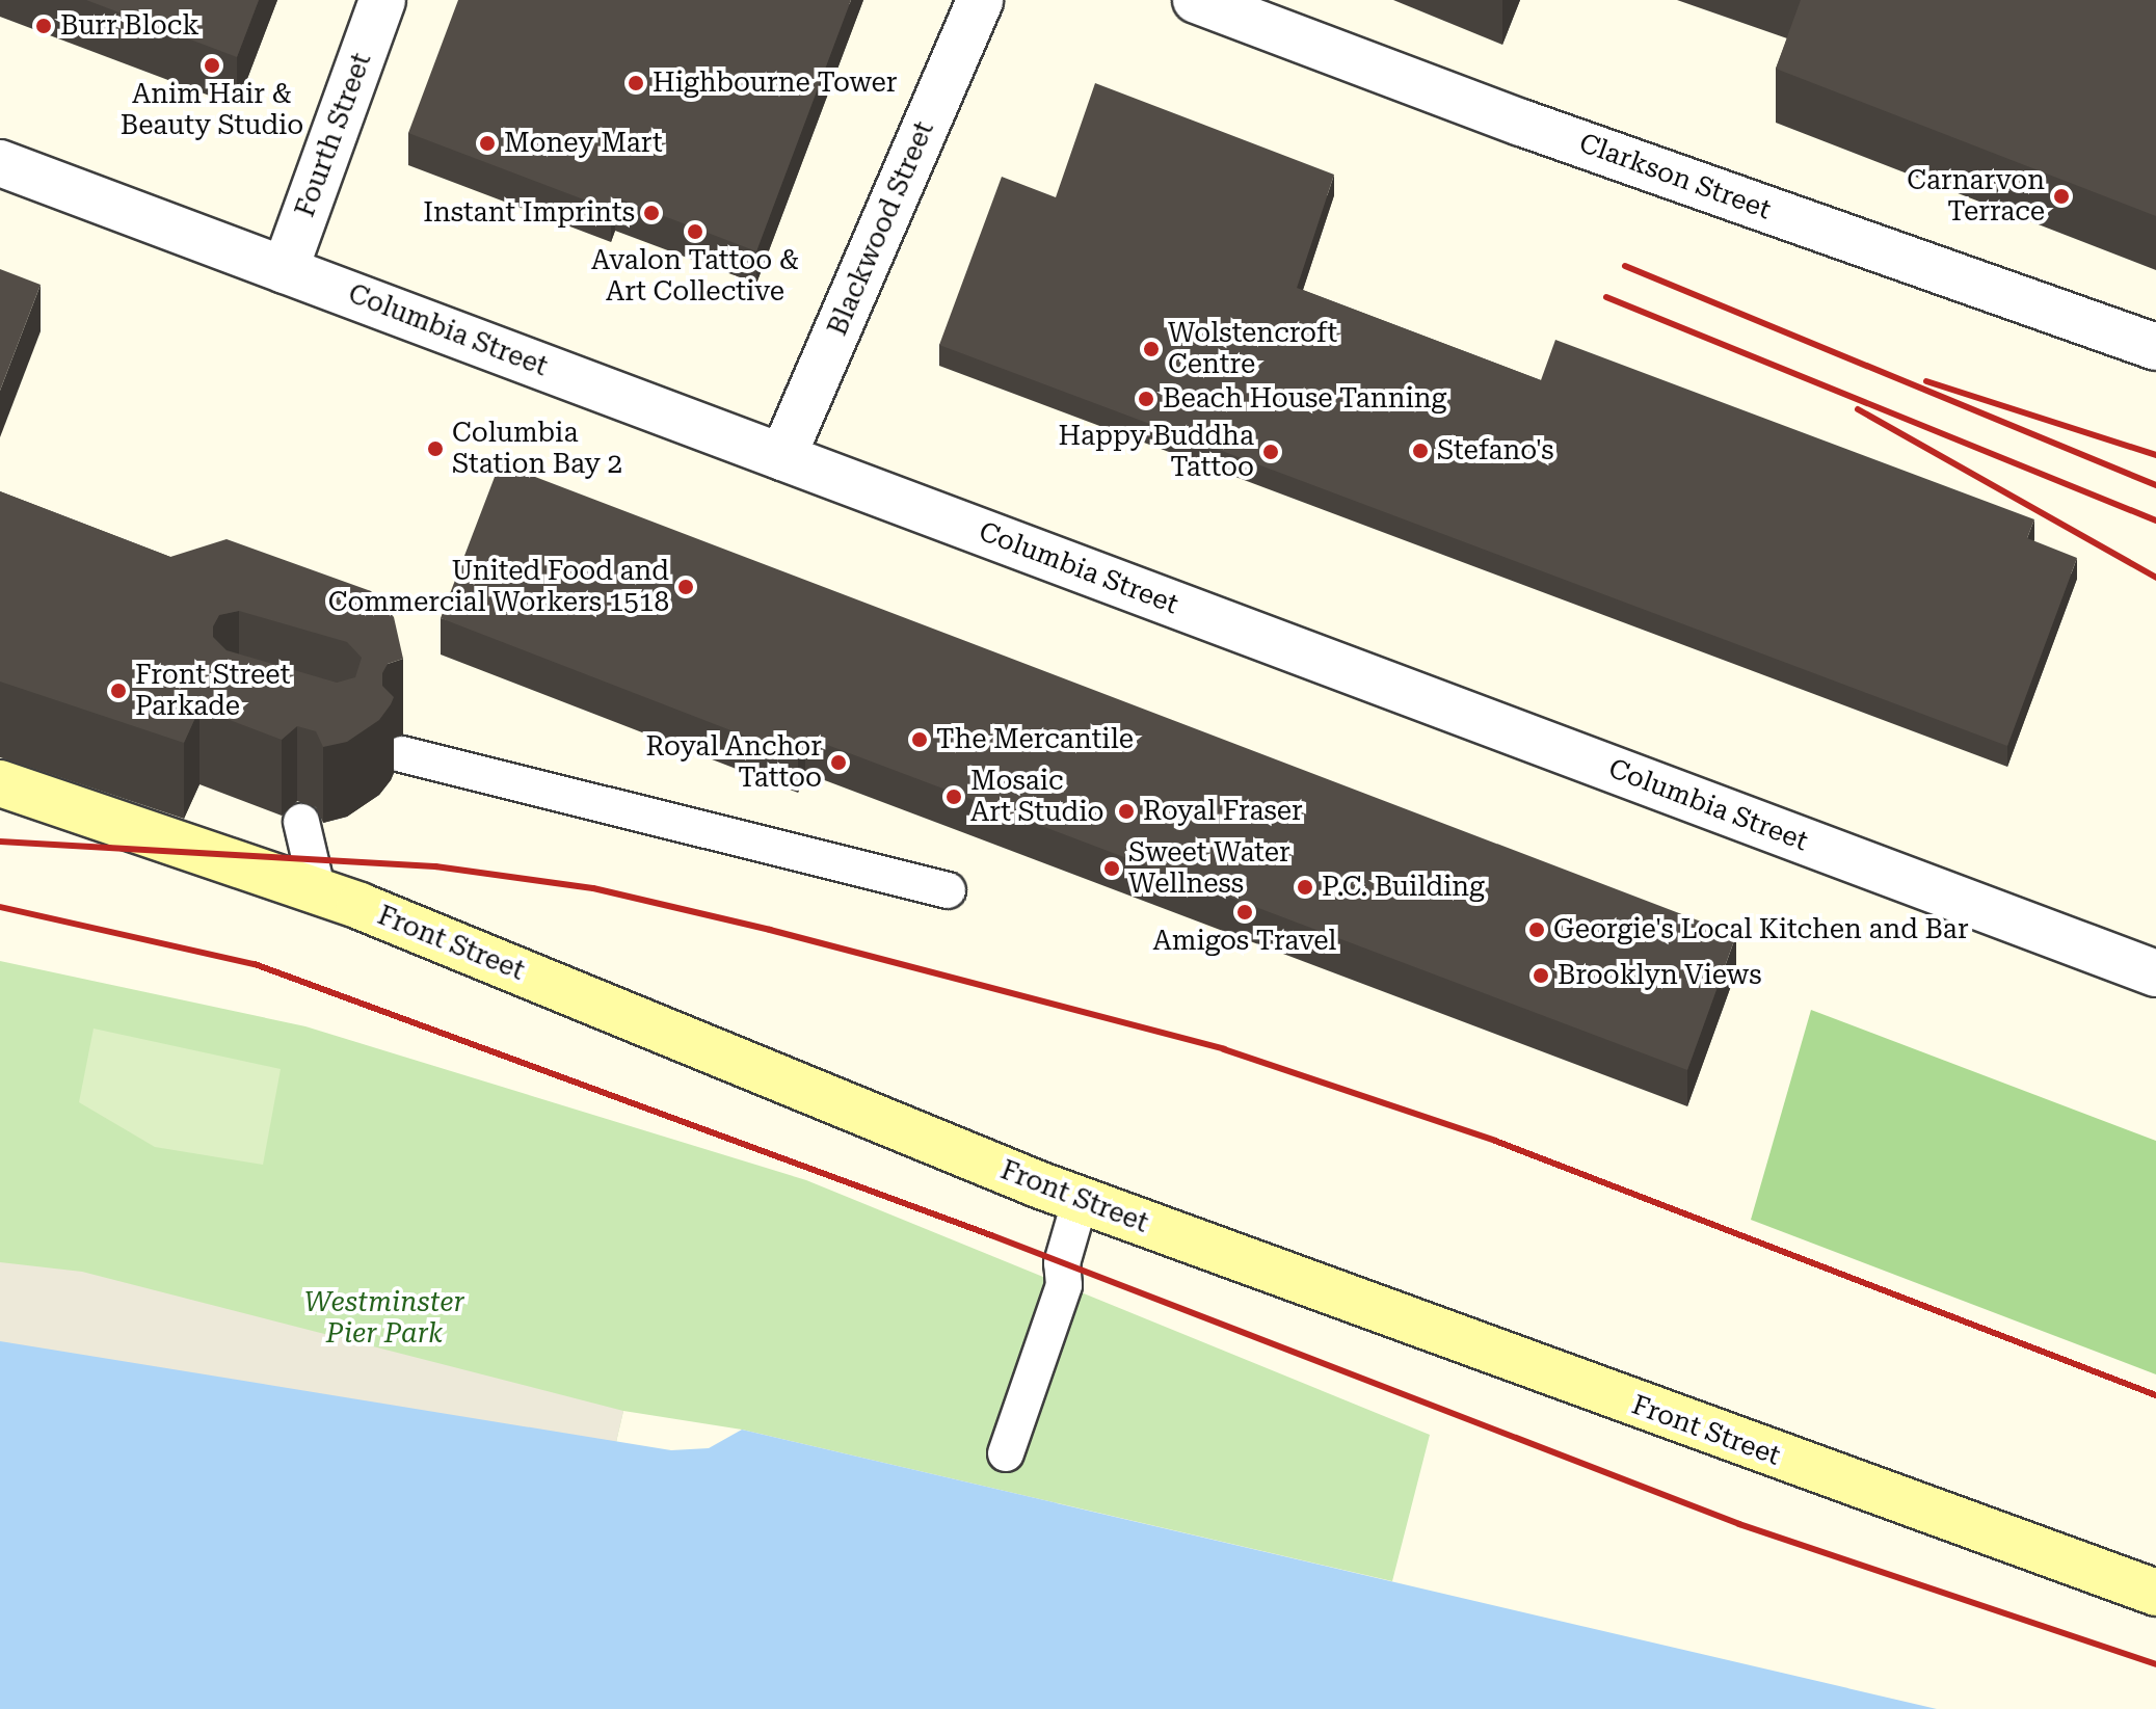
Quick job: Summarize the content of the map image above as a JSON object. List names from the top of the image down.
{
  "streets": {
    "main road": ["Front Street"],
    "street": [
      "Fourth Street",
      "Clarkson Street",
      "Blackwood Street",
      "Columbia Street"
    ]
  },
  "crossings": [
    ["Fourth Street", "Columbia Street"],
    ["Blackwood Street", "Columbia Street"]
  ],
  "parks": ["Westminster Pier Park"],
  "places": [
    "Burr Block",
    "Anim Hair & Beauty Studio",
    "Highbourne Tower",
    "Money Mart",
    "Carnarvon Terrace",
    "Instant Imprints",
    "Avalon Tattoo & Art Collective",
    "Wolstencroft Centre",
    "Beach House Tanning",
    "Columbia Station Bay 2",
    "Stefano's",
    "Happy Buddha Tattoo",
    "United Food and Commercial Workers 1518",
    "Front Street Parkade",
    "The Mercantile",
    "Royal Anchor Tattoo",
    "Mosaic Art Studio",
    "Royal Fraser",
    "Sweet Water Wellness",
    "P.C. Building",
    "Amigos Travel",
    "Georgie's Local Kitchen and Bar",
    "Brooklyn Views"
  ]
}
